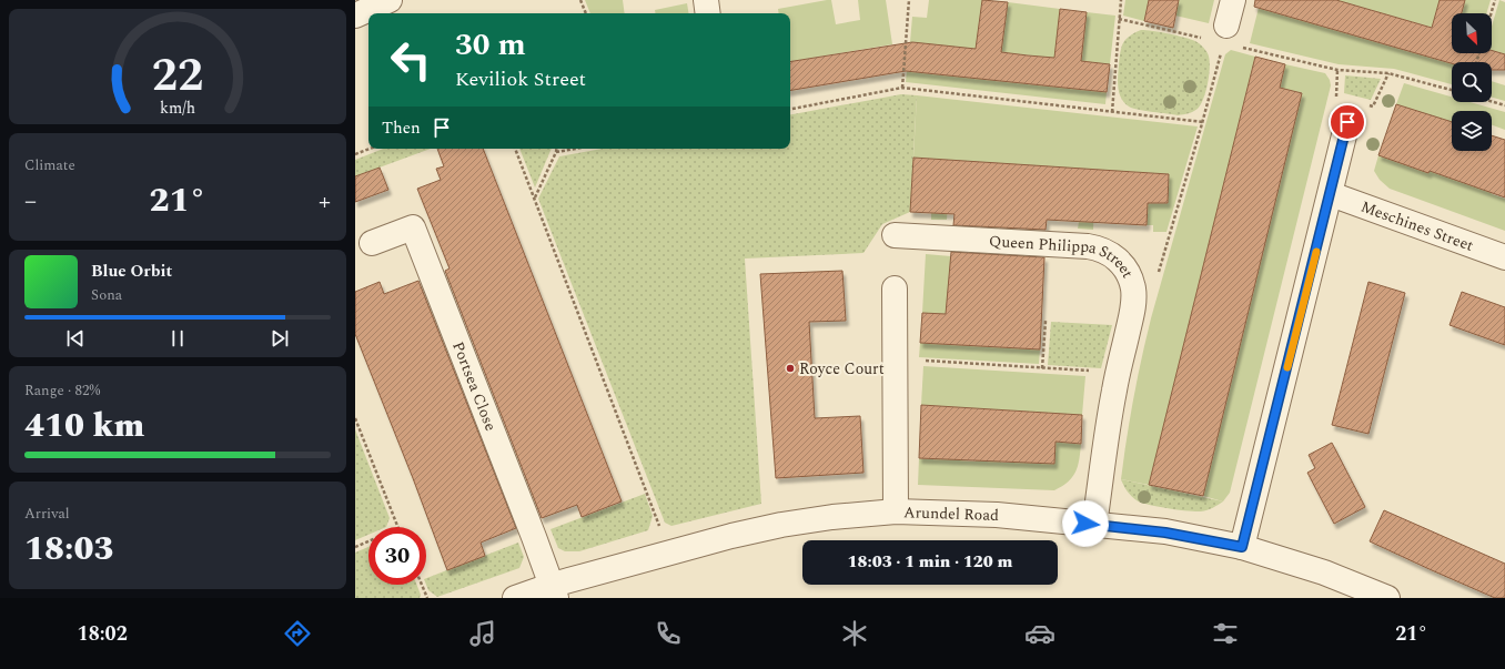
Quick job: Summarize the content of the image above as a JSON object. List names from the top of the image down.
{
  "streets": {
    "street": [
      "Meschines Street",
      "Queen Philippa Street",
      "Portsea Close",
      "Arundel Road"
    ]
  },
  "crossings": [
    ["Queen Philippa Street", "Arundel Road"],
    ["Portsea Close", "Arundel Road"]
  ],
  "places": ["Royce Court"],
  "north": "bottom right",
  "page": {
    "turn": ["30 m", "Keviliok Street"],
    "then": "Then",
    "tile": [
      "Climate",
      ["Range · 82%", "410 km"],
      ["Arrival", "18:03"]
    ],
    "heat": ["−", "21°", "+"],
    "song": ["Blue Orbit", "Sona"],
    "limit": "30",
    "trip": "18:03 · 1 min · 120 m",
    "tabs": ["18:02", "21°"],
    "gauge": ["22", "km/h"]
  }
}
